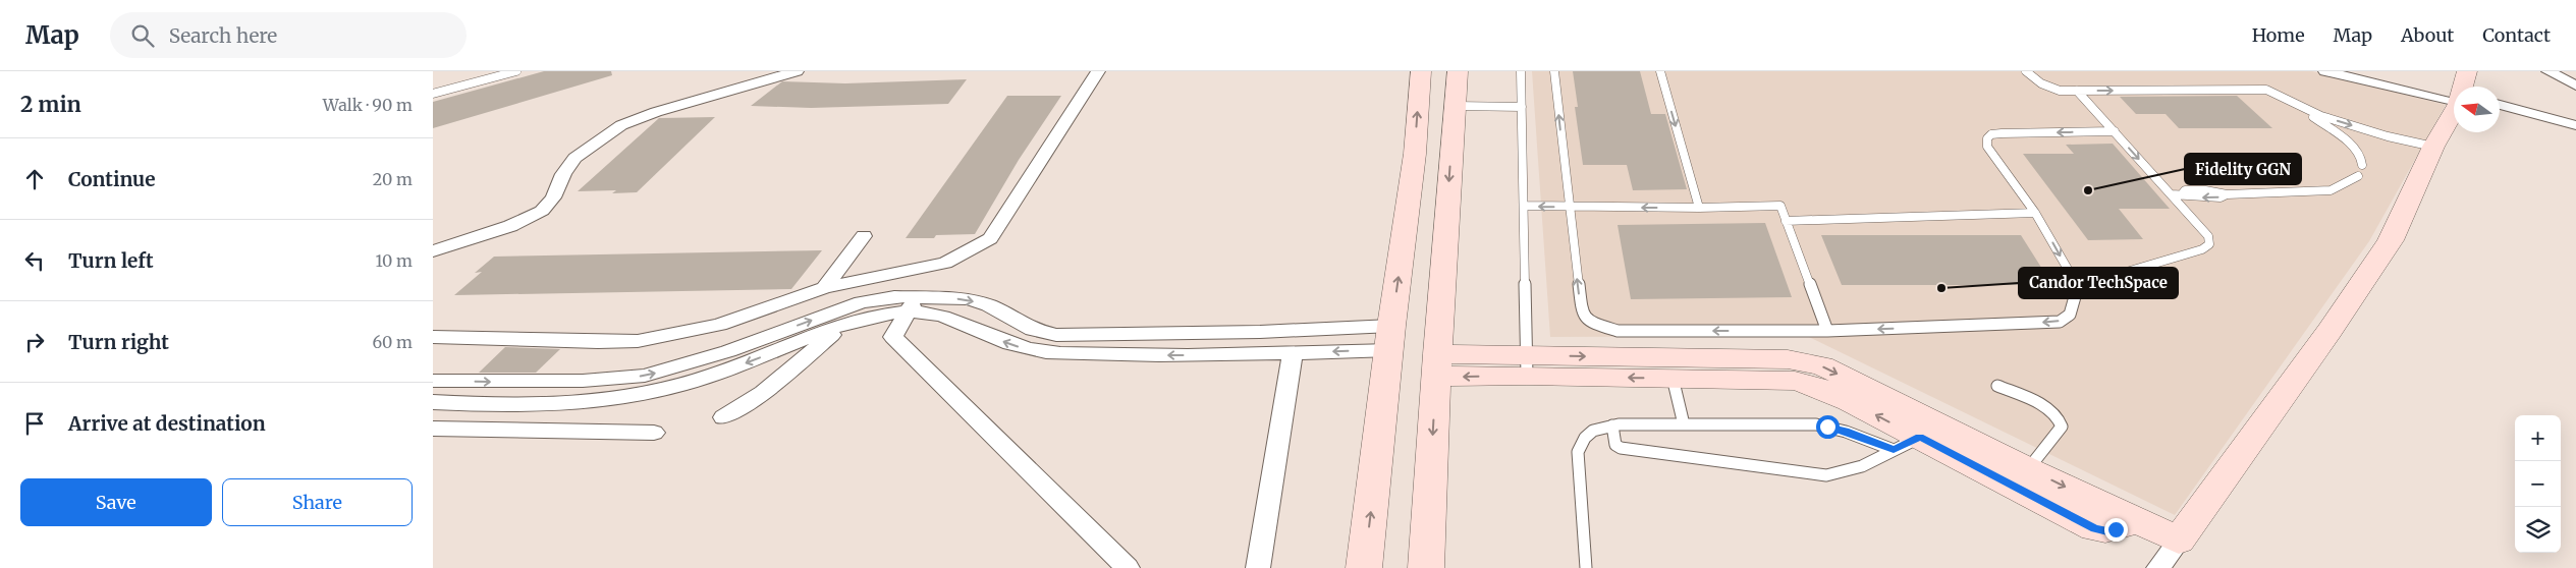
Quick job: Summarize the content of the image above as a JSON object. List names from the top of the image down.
{
  "places": ["Fidelity GGN", "Candor TechSpace"],
  "north": "left",
  "page": {
    "header": "Map",
    "search": "Search here",
    "nav": [
      "Home",
      "Map",
      "About",
      "Contact"
    ],
    "heading": ["2 min", "Walk · 90 m"],
    "list": [
      ["Continue", "20 m"],
      ["Turn left", "10 m"],
      ["Turn right", "60 m"],
      "Arrive at destination"
    ],
    "map_buttons": ["+", "−"],
    "buttons": ["Save", "Share"]
  }
}
